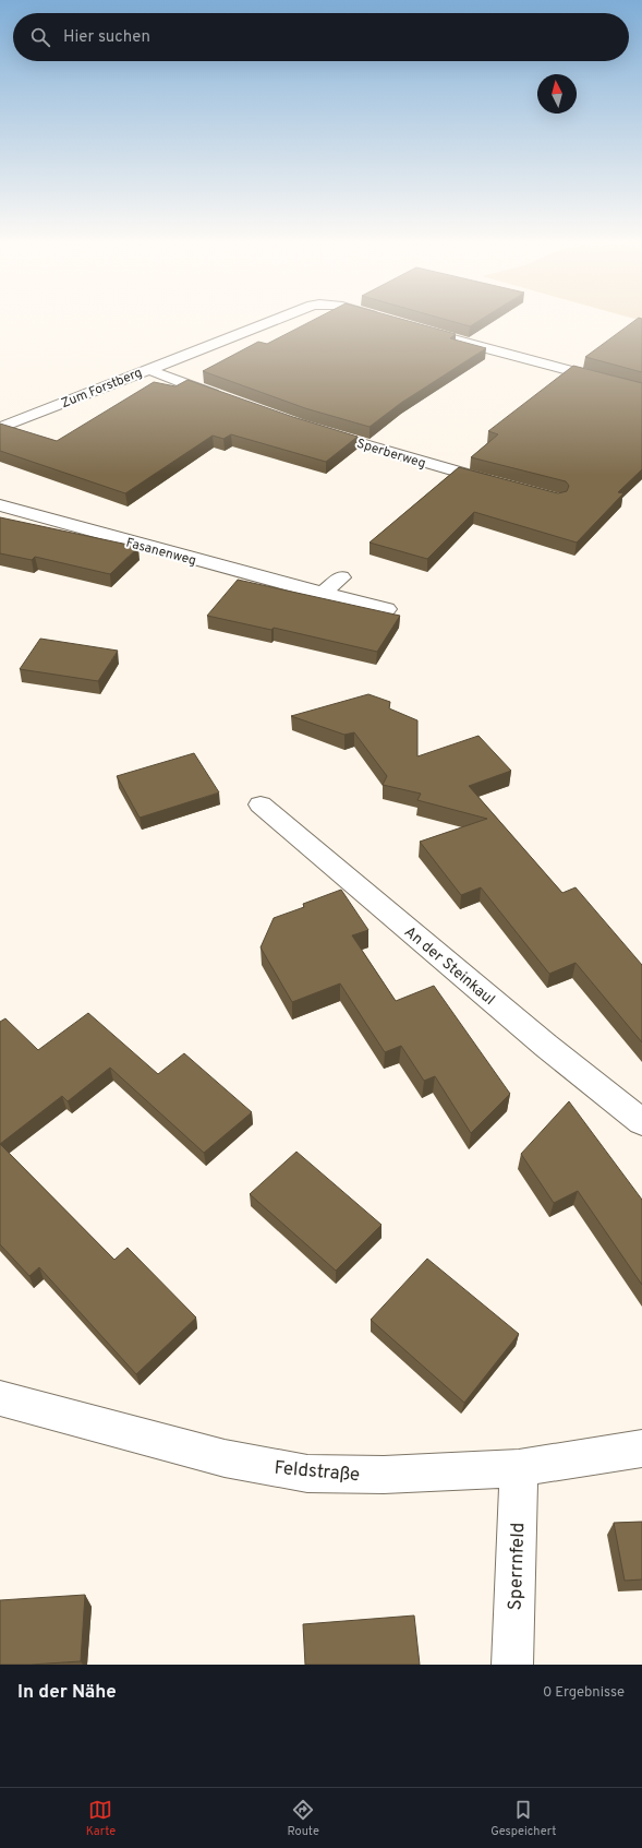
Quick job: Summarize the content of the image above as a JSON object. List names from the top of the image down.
{
  "streets": {
    "street": [
      "Zum Forstberg",
      "Sperberweg",
      "Fasanenweg",
      "An der Steinkaul",
      "Feldstraße",
      "Sperrnfeld"
    ]
  },
  "crossings": [
    ["Feldstraße", "Sperrnfeld"]
  ],
  "north": "top",
  "page": {
    "search": "Hier suchen",
    "heading": ["In der Nähe", "0 Ergebnisse"],
    "nav": ["Karte", "Route", "Gespeichert"]
  }
}
